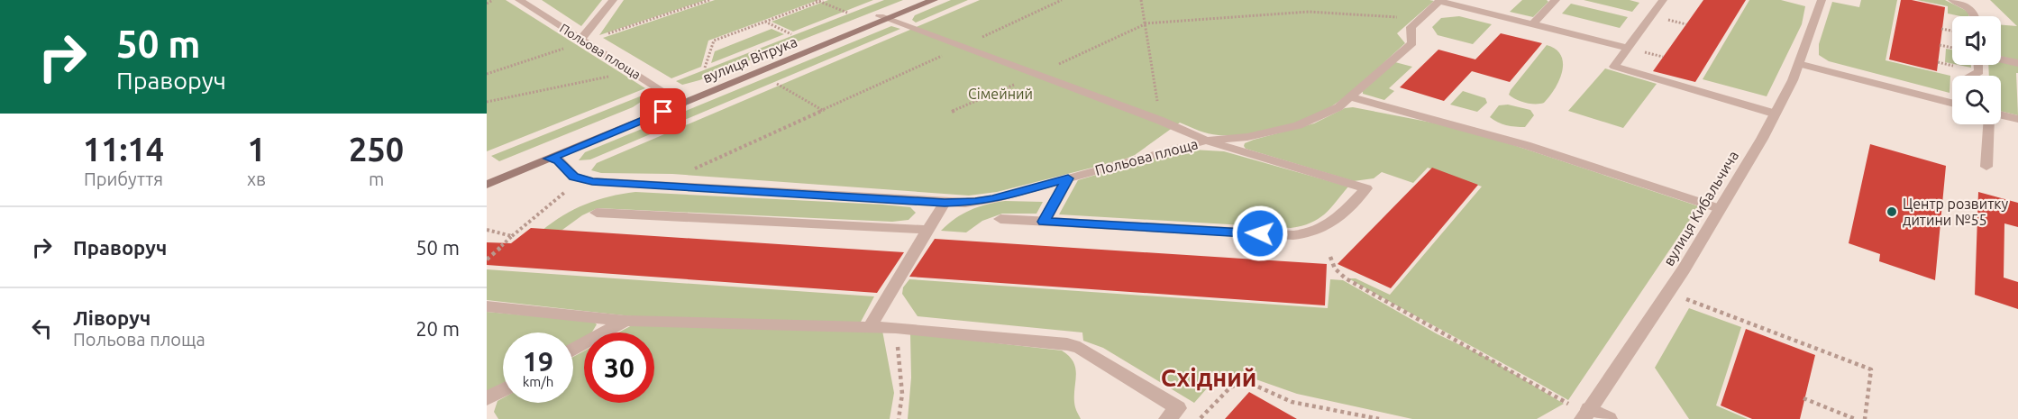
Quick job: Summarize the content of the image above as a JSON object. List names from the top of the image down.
{
  "streets": {
    "main road": ["вулиця Вітрука"],
    "street": ["Польова площа", "вулиця Кибальчича"]
  },
  "crossings": [
    ["Польова площа", "вулиця Вітрука"]
  ],
  "districts": ["Східний"],
  "parks": ["Сімейний"],
  "places": ["Центр розвитку дитини №55"],
  "page": {
    "turn": ["50 m", "Праворуч"],
    "eta": [
      "11:14",
      "Прибуття",
      "1",
      "хв",
      "250",
      "m"
    ],
    "list": [
      {
        "name": "Праворуч",
        "value": "50 m"
      },
      {
        "name": "Ліворуч",
        "note": "Польова площа",
        "value": "20 m"
      }
    ],
    "speed": "19 km/h",
    "limit": "30"
  }
}
